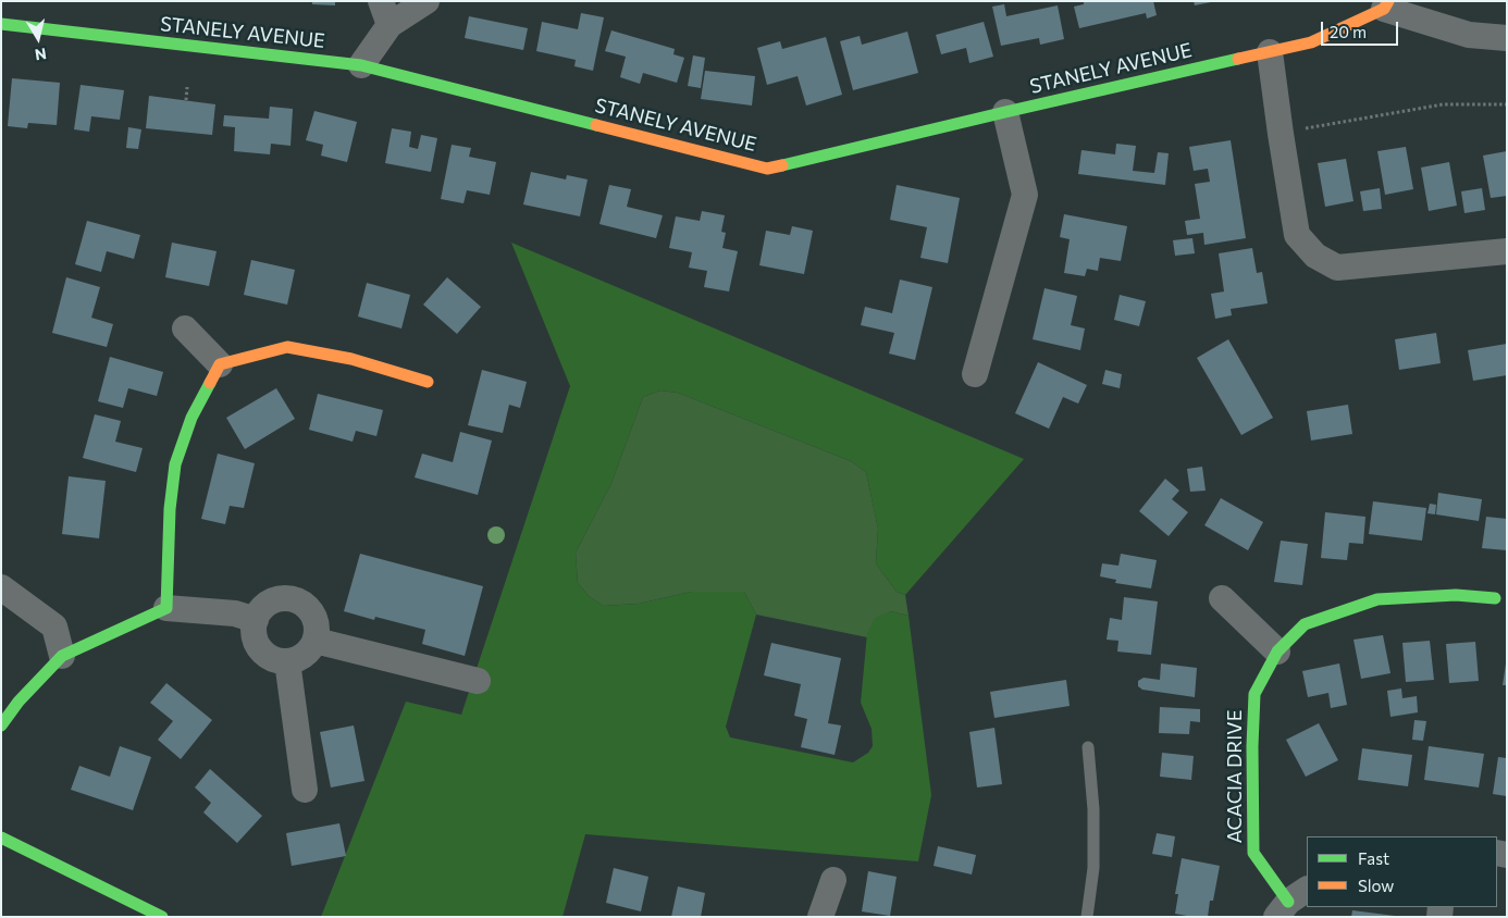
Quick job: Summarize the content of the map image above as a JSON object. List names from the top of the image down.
{
  "streets": {
    "street": ["STANELY AVENUE", "ACACIA DRIVE"]
  },
  "legend": ["Fast", "Slow"],
  "scale_bar": "20 m",
  "north": "bottom"
}
